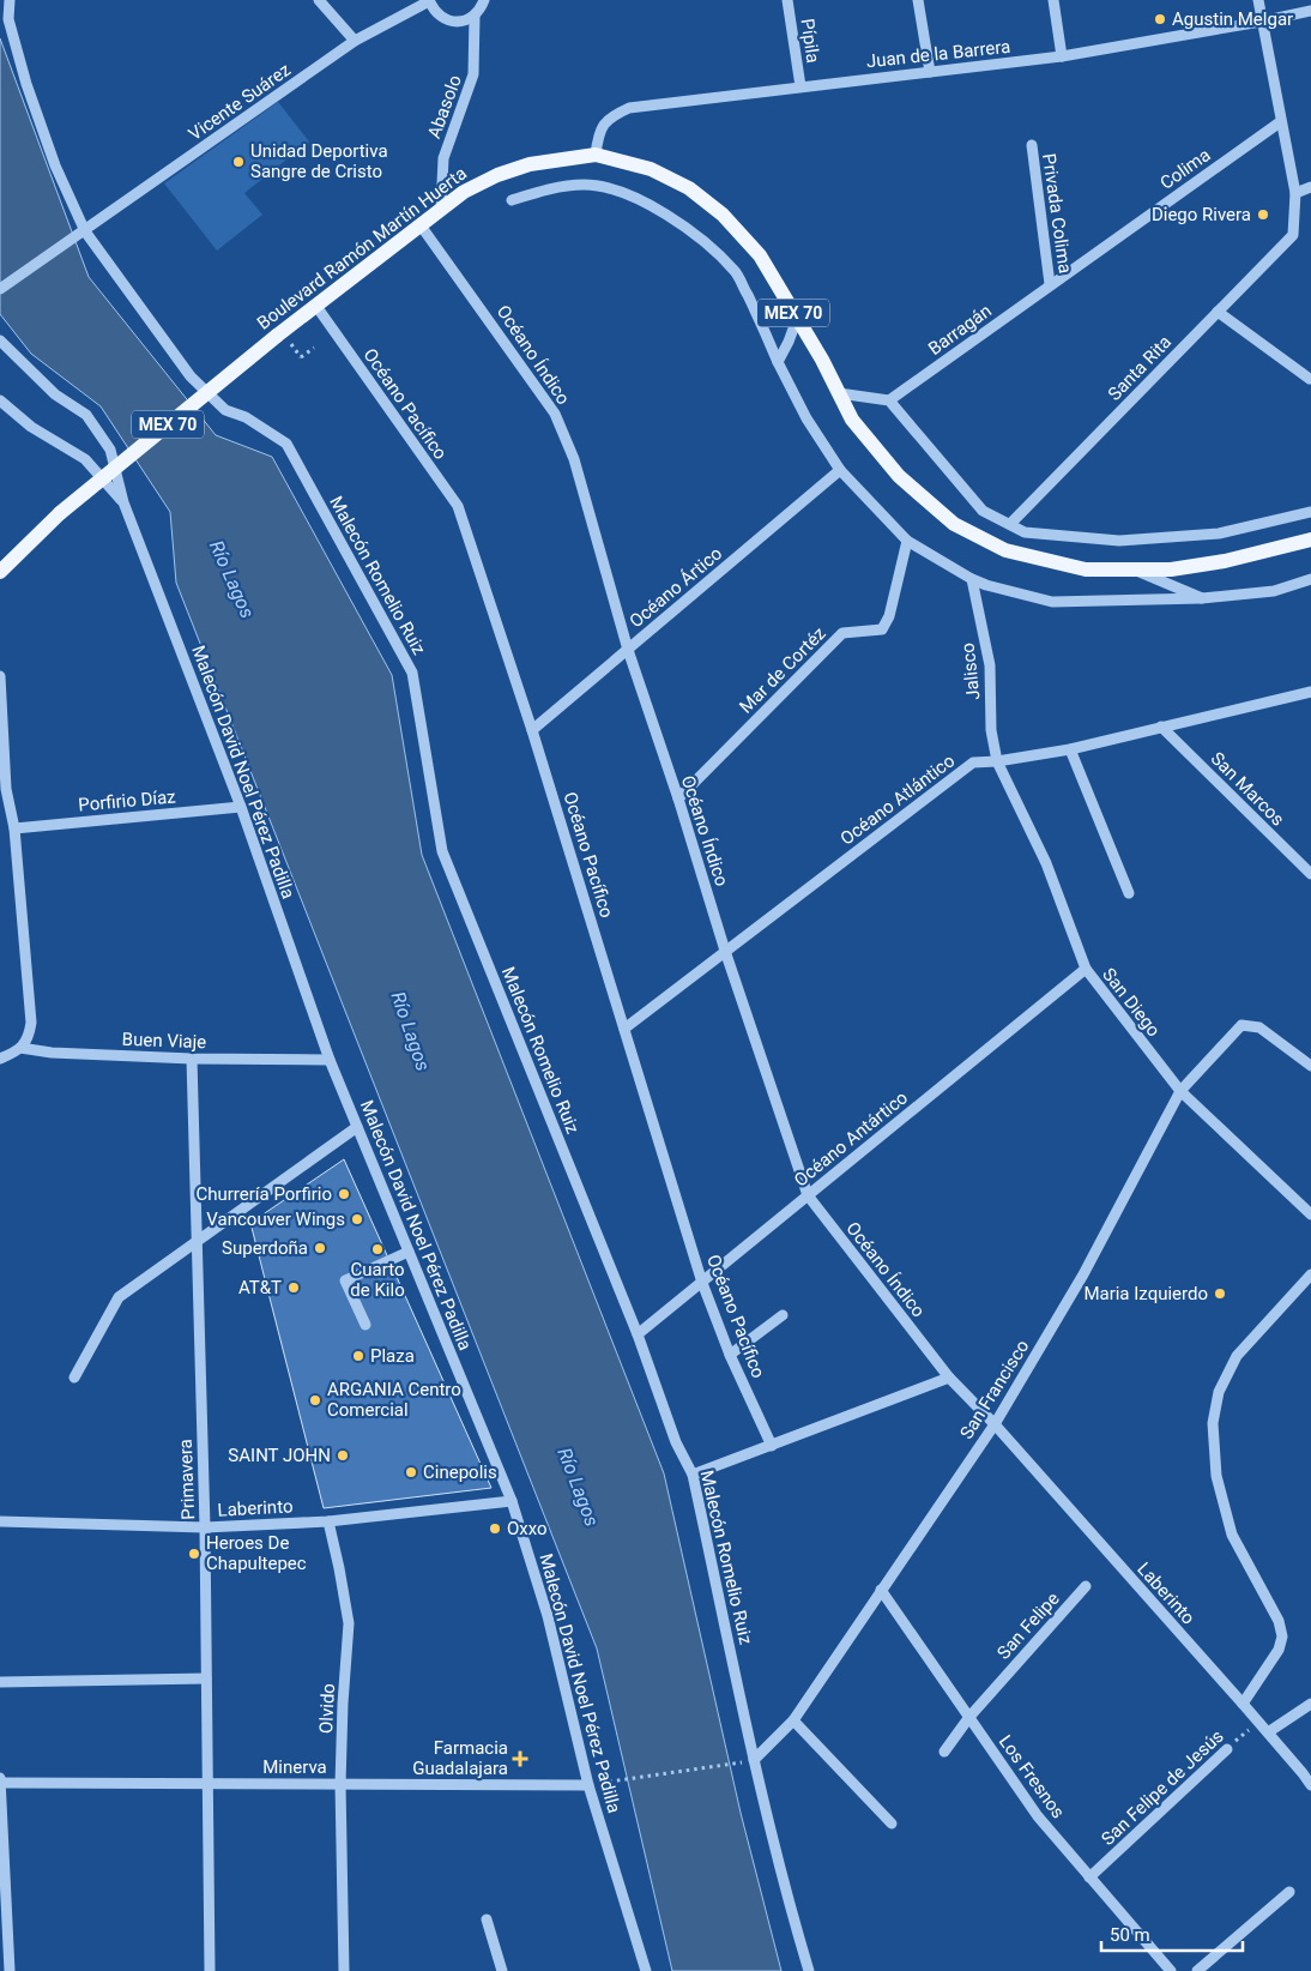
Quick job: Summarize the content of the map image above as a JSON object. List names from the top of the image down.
{
  "streets": {
    "main road": ["Boulevard Ramón Martín Huerta", "MEX 70"],
    "street": [
      "Pípila",
      "Juan de la Barrera",
      "Vicente Suárez",
      "Abasolo",
      "Colima",
      "Privada Colima",
      "Barragán",
      "Océano Índico",
      "Santa Rita",
      "Océano Pacífico",
      "Malecón Romelio Ruiz",
      "Océano Ártico",
      "Mar de Cortéz",
      "Jalisco",
      "Malecón David Noel Pérez Padilla",
      "San Marcos",
      "Océano Atlántico",
      "Porfirio Díaz",
      "San Diego",
      "Buen Viaje",
      "Océano Antártico",
      "San Francisco",
      "Primavera",
      "Laberinto",
      "San Felipe",
      "Olvido",
      "Minerva",
      "Los Fresnos",
      "San Felipe de Jesús"
    ]
  },
  "crossings": [
    ["Pípila", "Juan de la Barrera"],
    ["Juan de la Barrera", "Boulevard Ramón Martín Huerta"],
    ["Vicente Suárez", "Malecón Romelio Ruiz"],
    ["Abasolo", "Boulevard Ramón Martín Huerta"],
    ["Colima", "Privada Colima"],
    ["Colima", "Barragán"],
    ["Privada Colima", "Barragán"],
    ["Boulevard Ramón Martín Huerta", "Océano Índico"],
    ["Boulevard Ramón Martín Huerta", "Océano Pacífico"],
    ["Océano Índico", "Océano Ártico"],
    ["Océano Índico", "Mar de Cortéz"],
    ["Océano Índico", "Océano Atlántico"],
    ["Océano Índico", "Océano Antártico"],
    ["Océano Índico", "San Francisco"],
    ["Océano Índico", "Laberinto"],
    ["Océano Pacífico", "Océano Ártico"],
    ["Océano Pacífico", "Océano Atlántico"],
    ["Océano Pacífico", "Océano Antártico"],
    ["Malecón Romelio Ruiz", "Océano Antártico"],
    ["Malecón Romelio Ruiz", "San Francisco"],
    ["Jalisco", "Océano Atlántico"],
    ["Jalisco", "San Diego"],
    ["Malecón David Noel Pérez Padilla", "Porfirio Díaz"],
    ["Malecón David Noel Pérez Padilla", "Buen Viaje"],
    ["Malecón David Noel Pérez Padilla", "Laberinto"],
    ["Malecón David Noel Pérez Padilla", "Minerva"],
    ["San Marcos", "Océano Atlántico"],
    ["Océano Atlántico", "San Diego"],
    ["San Diego", "Océano Antártico"],
    ["San Diego", "San Francisco"],
    ["Buen Viaje", "Primavera"],
    ["San Francisco", "Laberinto"],
    ["San Francisco", "Los Fresnos"],
    ["Primavera", "Laberinto"],
    ["Primavera", "Minerva"],
    ["Laberinto", "Olvido"],
    ["Laberinto", "San Felipe de Jesús"],
    ["San Felipe", "Los Fresnos"],
    ["Olvido", "Minerva"],
    ["Los Fresnos", "San Felipe de Jesús"]
  ],
  "water": ["Río Lagos"],
  "places": {
    "other": [
      "Agustin Melgar",
      "Unidad Deportiva Sangre de Cristo",
      "Diego Rivera",
      "Churrería Porfirio",
      "Vancouver Wings",
      "Superdoña",
      "Cuarto de Kilo",
      "AT&T",
      "Maria Izquierdo",
      "Plaza",
      "ARGANIA Centro Comercial",
      "SAINT JOHN",
      "Cinepolis",
      "Oxxo",
      "Heroes De Chapultepec"
    ],
    "health": ["Farmacia Guadalajara"]
  },
  "scale_bar": "50 m"
}
